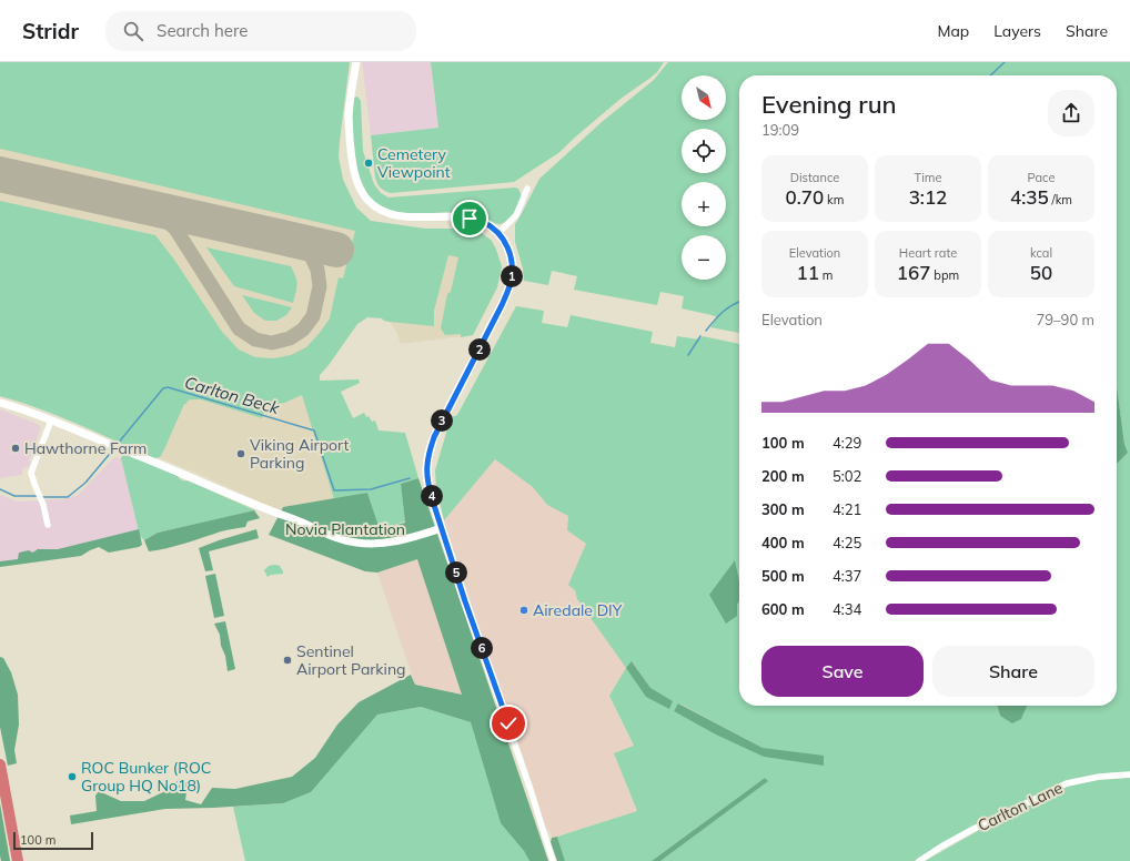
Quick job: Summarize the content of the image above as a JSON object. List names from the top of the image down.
{
  "streets": {
    "street": ["Carlton Lane"]
  },
  "water": ["Carlton Beck"],
  "parks": ["Novia Plantation"],
  "places": [
    "Cemetery Viewpoint",
    "Hawthorne Farm",
    "Viking Airport Parking",
    "Airedale DIY",
    "Sentinel Airport Parking",
    "ROC Bunker (ROC Group HQ No18)"
  ],
  "scale_bar": "100 m",
  "north": "bottom right",
  "page": {
    "header": "Stridr",
    "search": "Search here",
    "nav": ["Map", "Layers", "Share"],
    "map_buttons": ["+", "−"],
    "heading": ["Evening run", "19:09"],
    "stats": [
      ["Distance", "0.70 km"],
      ["Time", "3:12"],
      ["Pace", "4:35 /km"],
      ["Elevation", "11 m"],
      ["Heart rate", "167 bpm"],
      ["kcal", "50"]
    ],
    "pins": [
      "1",
      "2",
      "3",
      "4",
      "5",
      "6"
    ],
    "chart": ["Elevation", "79–90 m"],
    "list": [
      {
        "name": "100 m",
        "note": "4:29"
      },
      {
        "name": "200 m",
        "note": "5:02"
      },
      {
        "name": "300 m",
        "note": "4:21"
      },
      {
        "name": "400 m",
        "note": "4:25"
      },
      {
        "name": "500 m",
        "note": "4:37"
      },
      {
        "name": "600 m",
        "note": "4:34"
      }
    ],
    "buttons": ["Save", "Share"],
    "scale": "100 m"
  }
}
